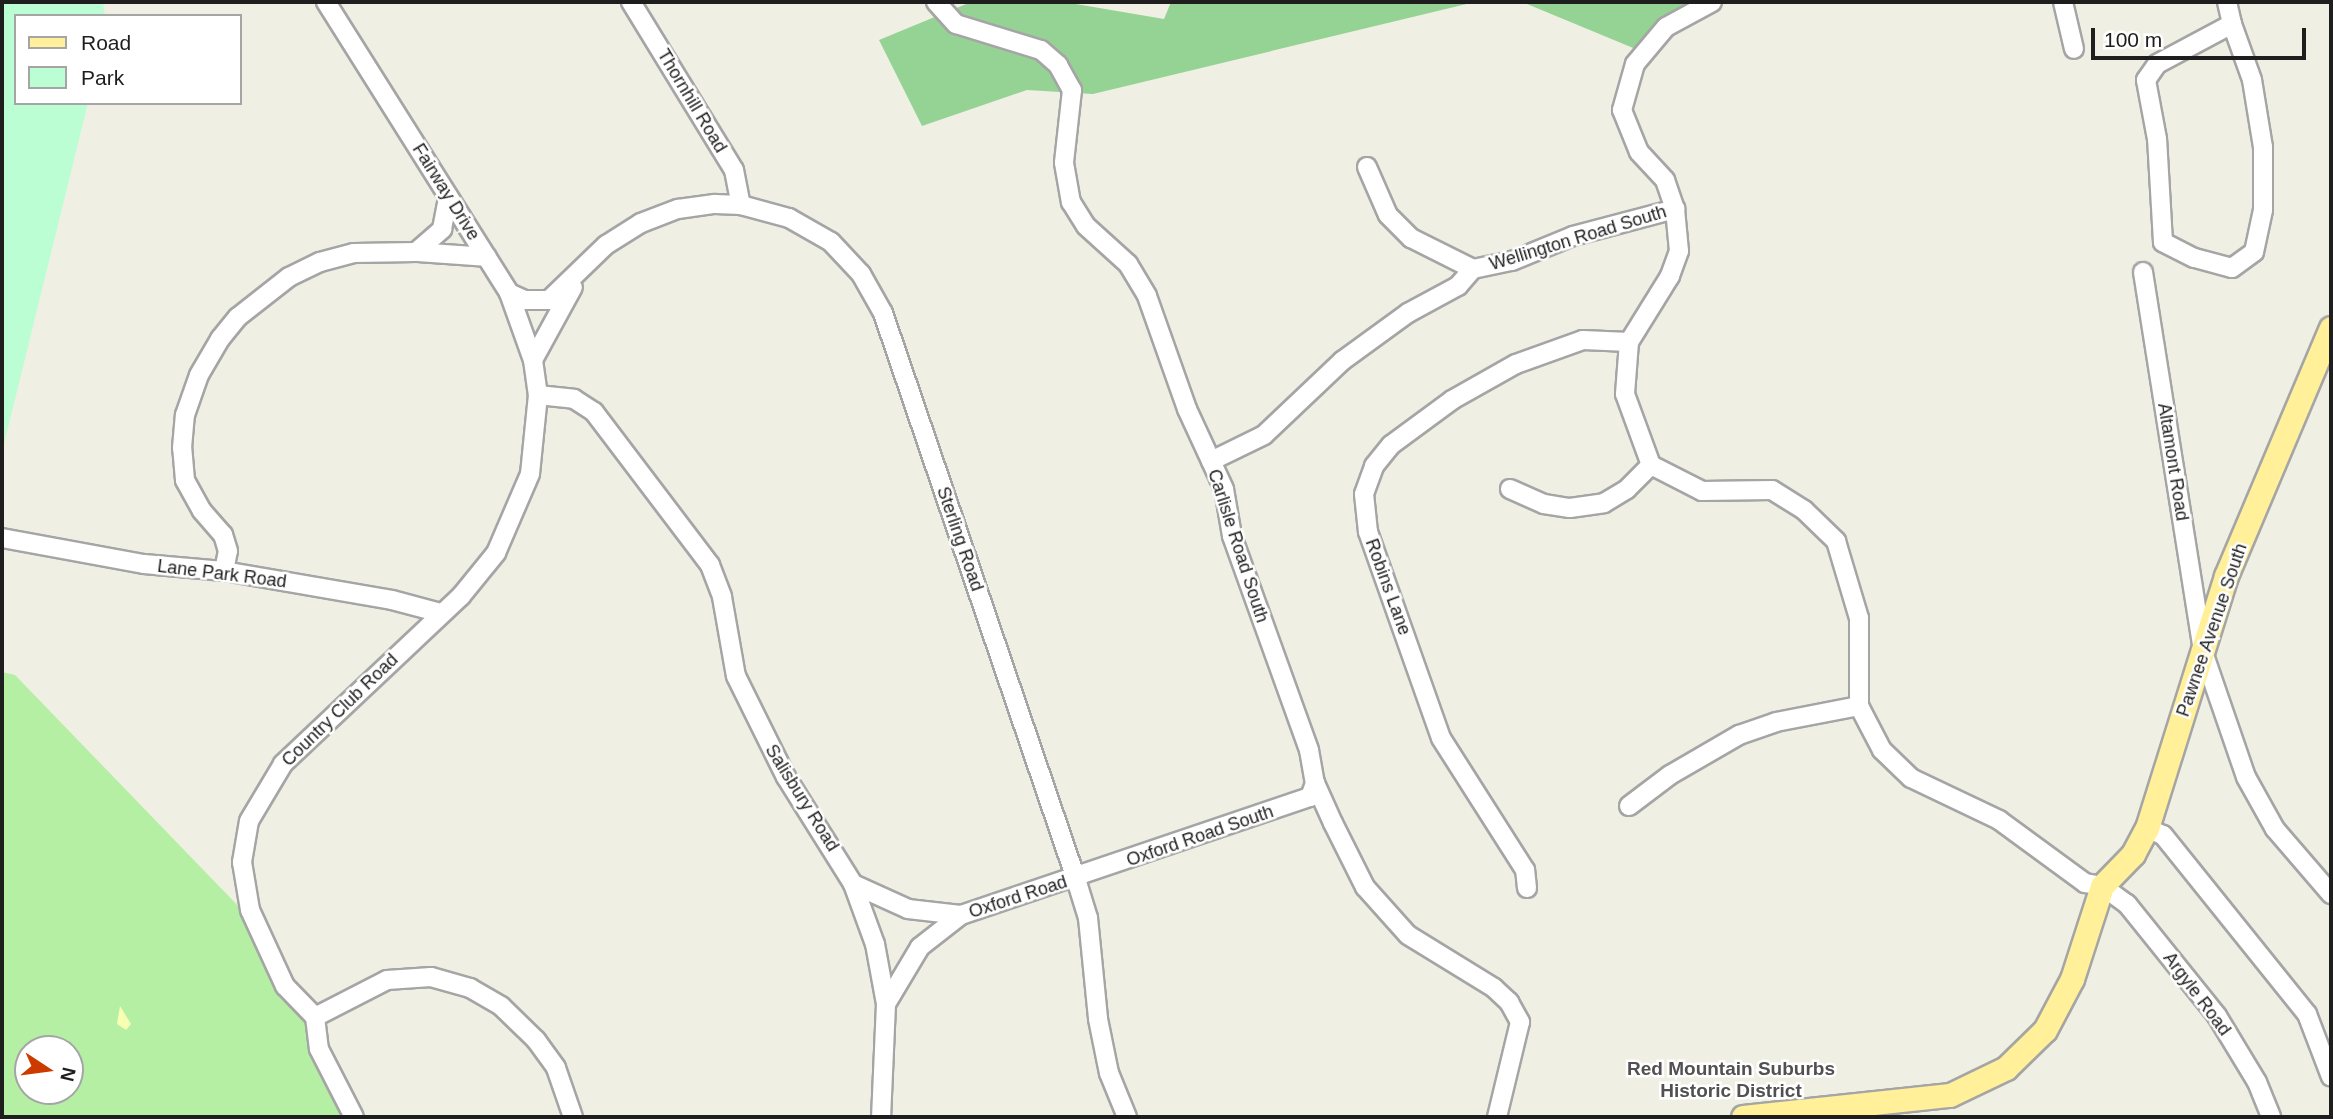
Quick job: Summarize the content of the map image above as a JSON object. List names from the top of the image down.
{
  "streets": {
    "main road": ["Pawnee Avenue South"],
    "street": [
      "Thornhill Road",
      "Fairway Drive",
      "Wellington Road South",
      "Altamont Road",
      "Sterling Road",
      "Carlisle Road South",
      "Lane Park Road",
      "Robins Lane",
      "Country Club Road",
      "Salisbury Road",
      "Oxford Road South",
      "Oxford Road",
      "Argyle Road"
    ]
  },
  "crossings": [
    ["Thornhill Road", "Sterling Road"],
    ["Fairway Drive", "Sterling Road"],
    ["Fairway Drive", "Country Club Road"],
    ["Fairway Drive", "Salisbury Road"],
    ["Wellington Road South", "Carlisle Road South"],
    ["Altamont Road", "Pawnee Avenue South"],
    ["Sterling Road", "Oxford Road South"],
    ["Sterling Road", "Oxford Road"],
    ["Carlisle Road South", "Oxford Road South"],
    ["Lane Park Road", "Country Club Road"],
    ["Pawnee Avenue South", "Argyle Road"],
    ["Country Club Road", "Salisbury Road"],
    ["Oxford Road South", "Oxford Road"]
  ],
  "districts": ["Red Mountain Suburbs Historic District"],
  "legend": ["Road", "Park"],
  "scale_bar": "100 m",
  "north": "right"
}
